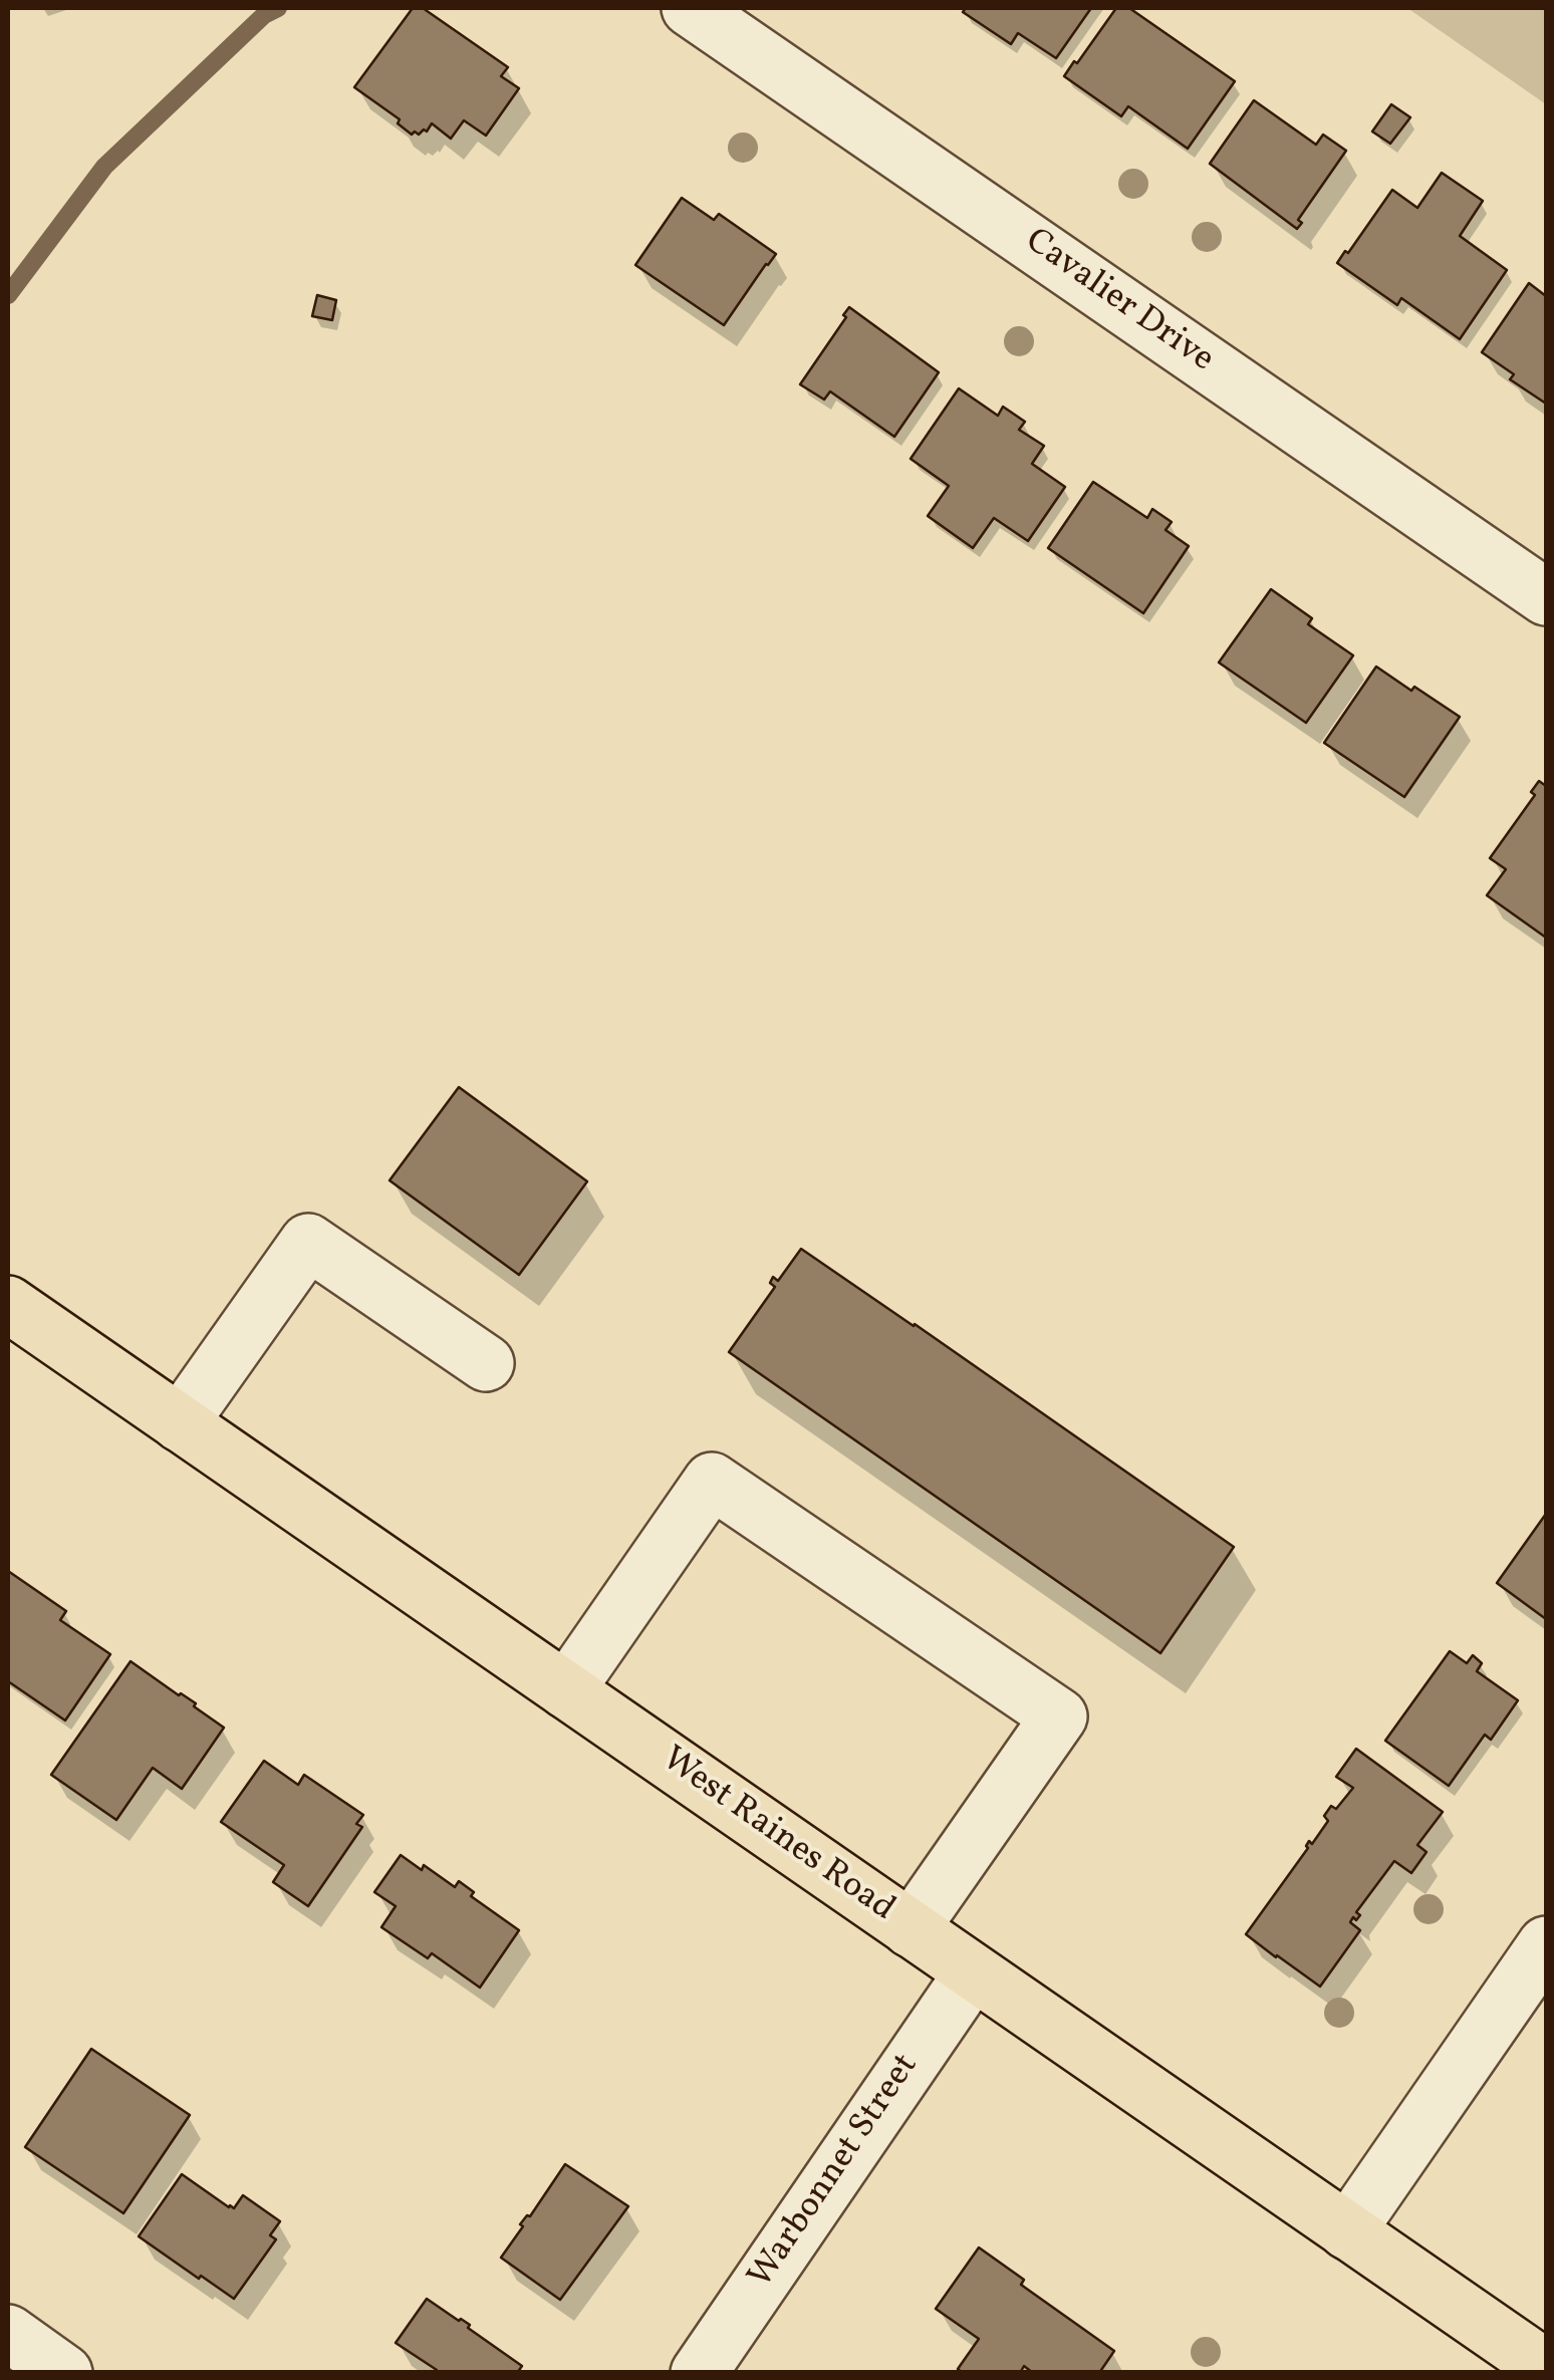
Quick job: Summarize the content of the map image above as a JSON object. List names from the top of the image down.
{
  "streets": {
    "main road": ["West Raines Road"],
    "street": ["Cavalier Drive", "Warbonnet Street"]
  },
  "crossings": [
    ["West Raines Road", "Warbonnet Street"]
  ]
}
